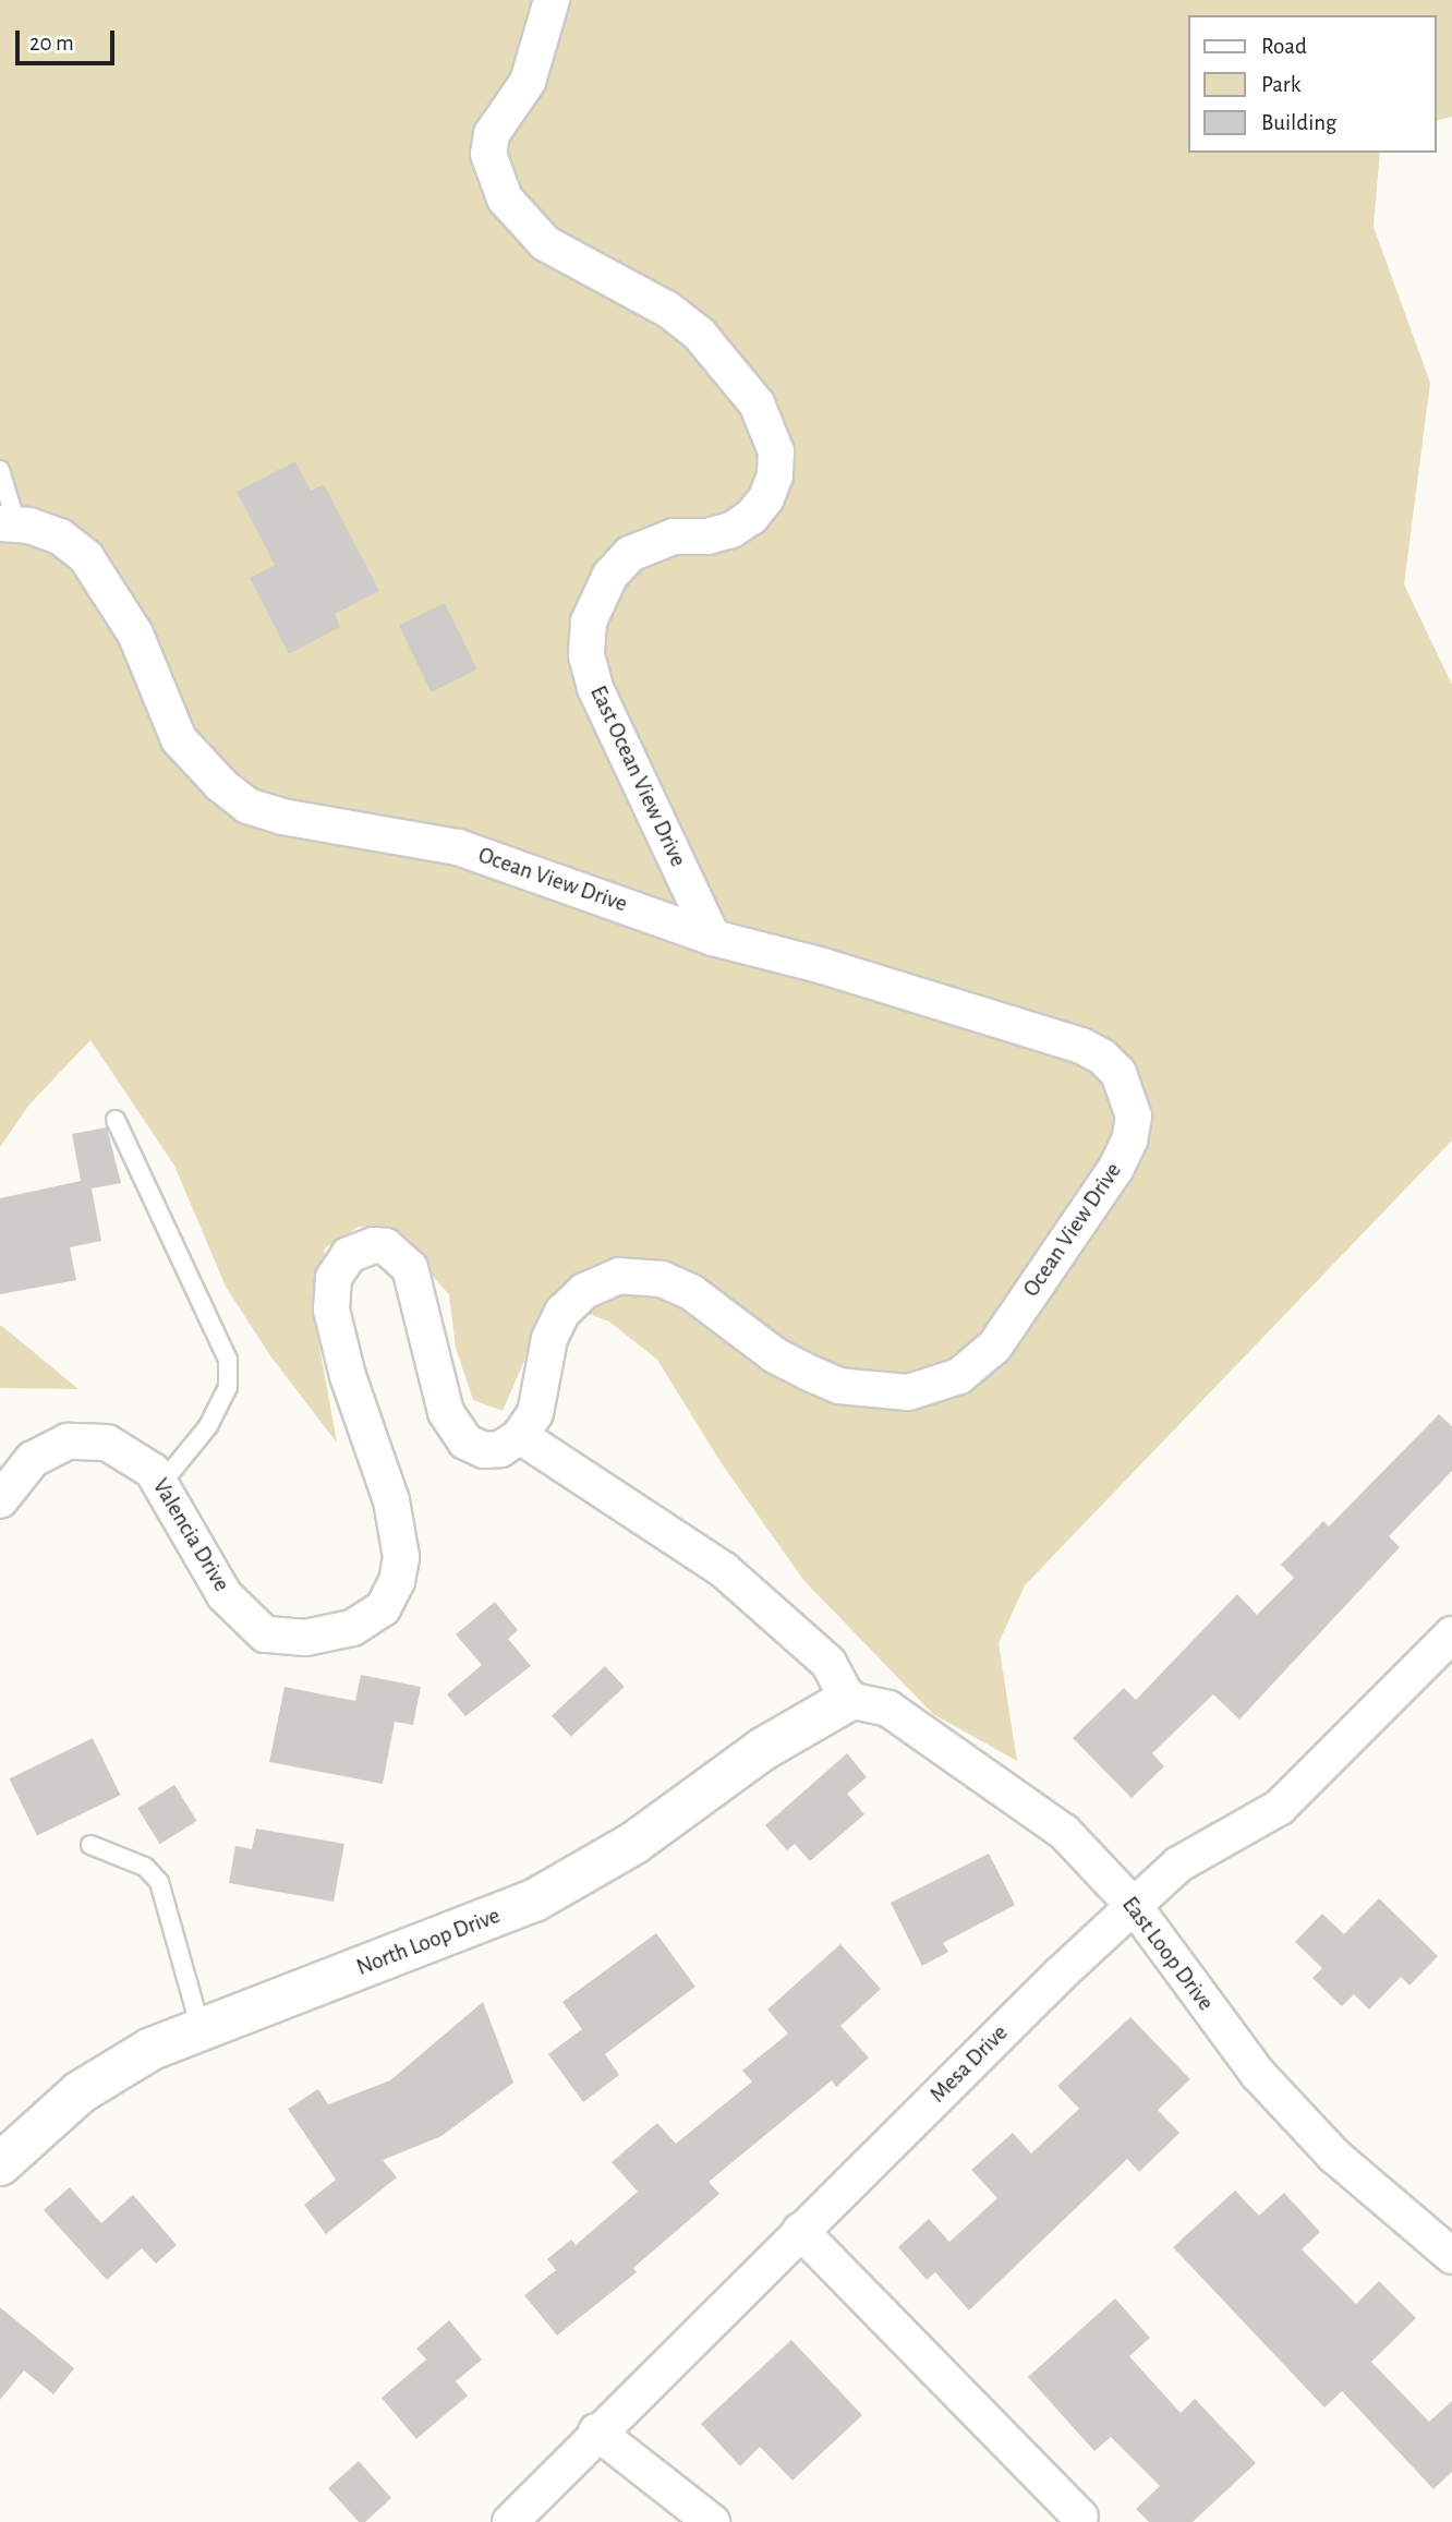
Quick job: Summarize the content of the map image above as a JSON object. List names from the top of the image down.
{
  "streets": {
    "street": [
      "East Ocean View Drive",
      "Ocean View Drive",
      "Valencia Drive",
      "North Loop Drive",
      "East Loop Drive",
      "Mesa Drive"
    ]
  },
  "crossings": [
    ["East Ocean View Drive", "Ocean View Drive"],
    ["Ocean View Drive", "Valencia Drive"],
    ["North Loop Drive", "East Loop Drive"],
    ["East Loop Drive", "Mesa Drive"]
  ],
  "legend": ["Road", "Park", "Building"],
  "scale_bar": "20 m"
}
